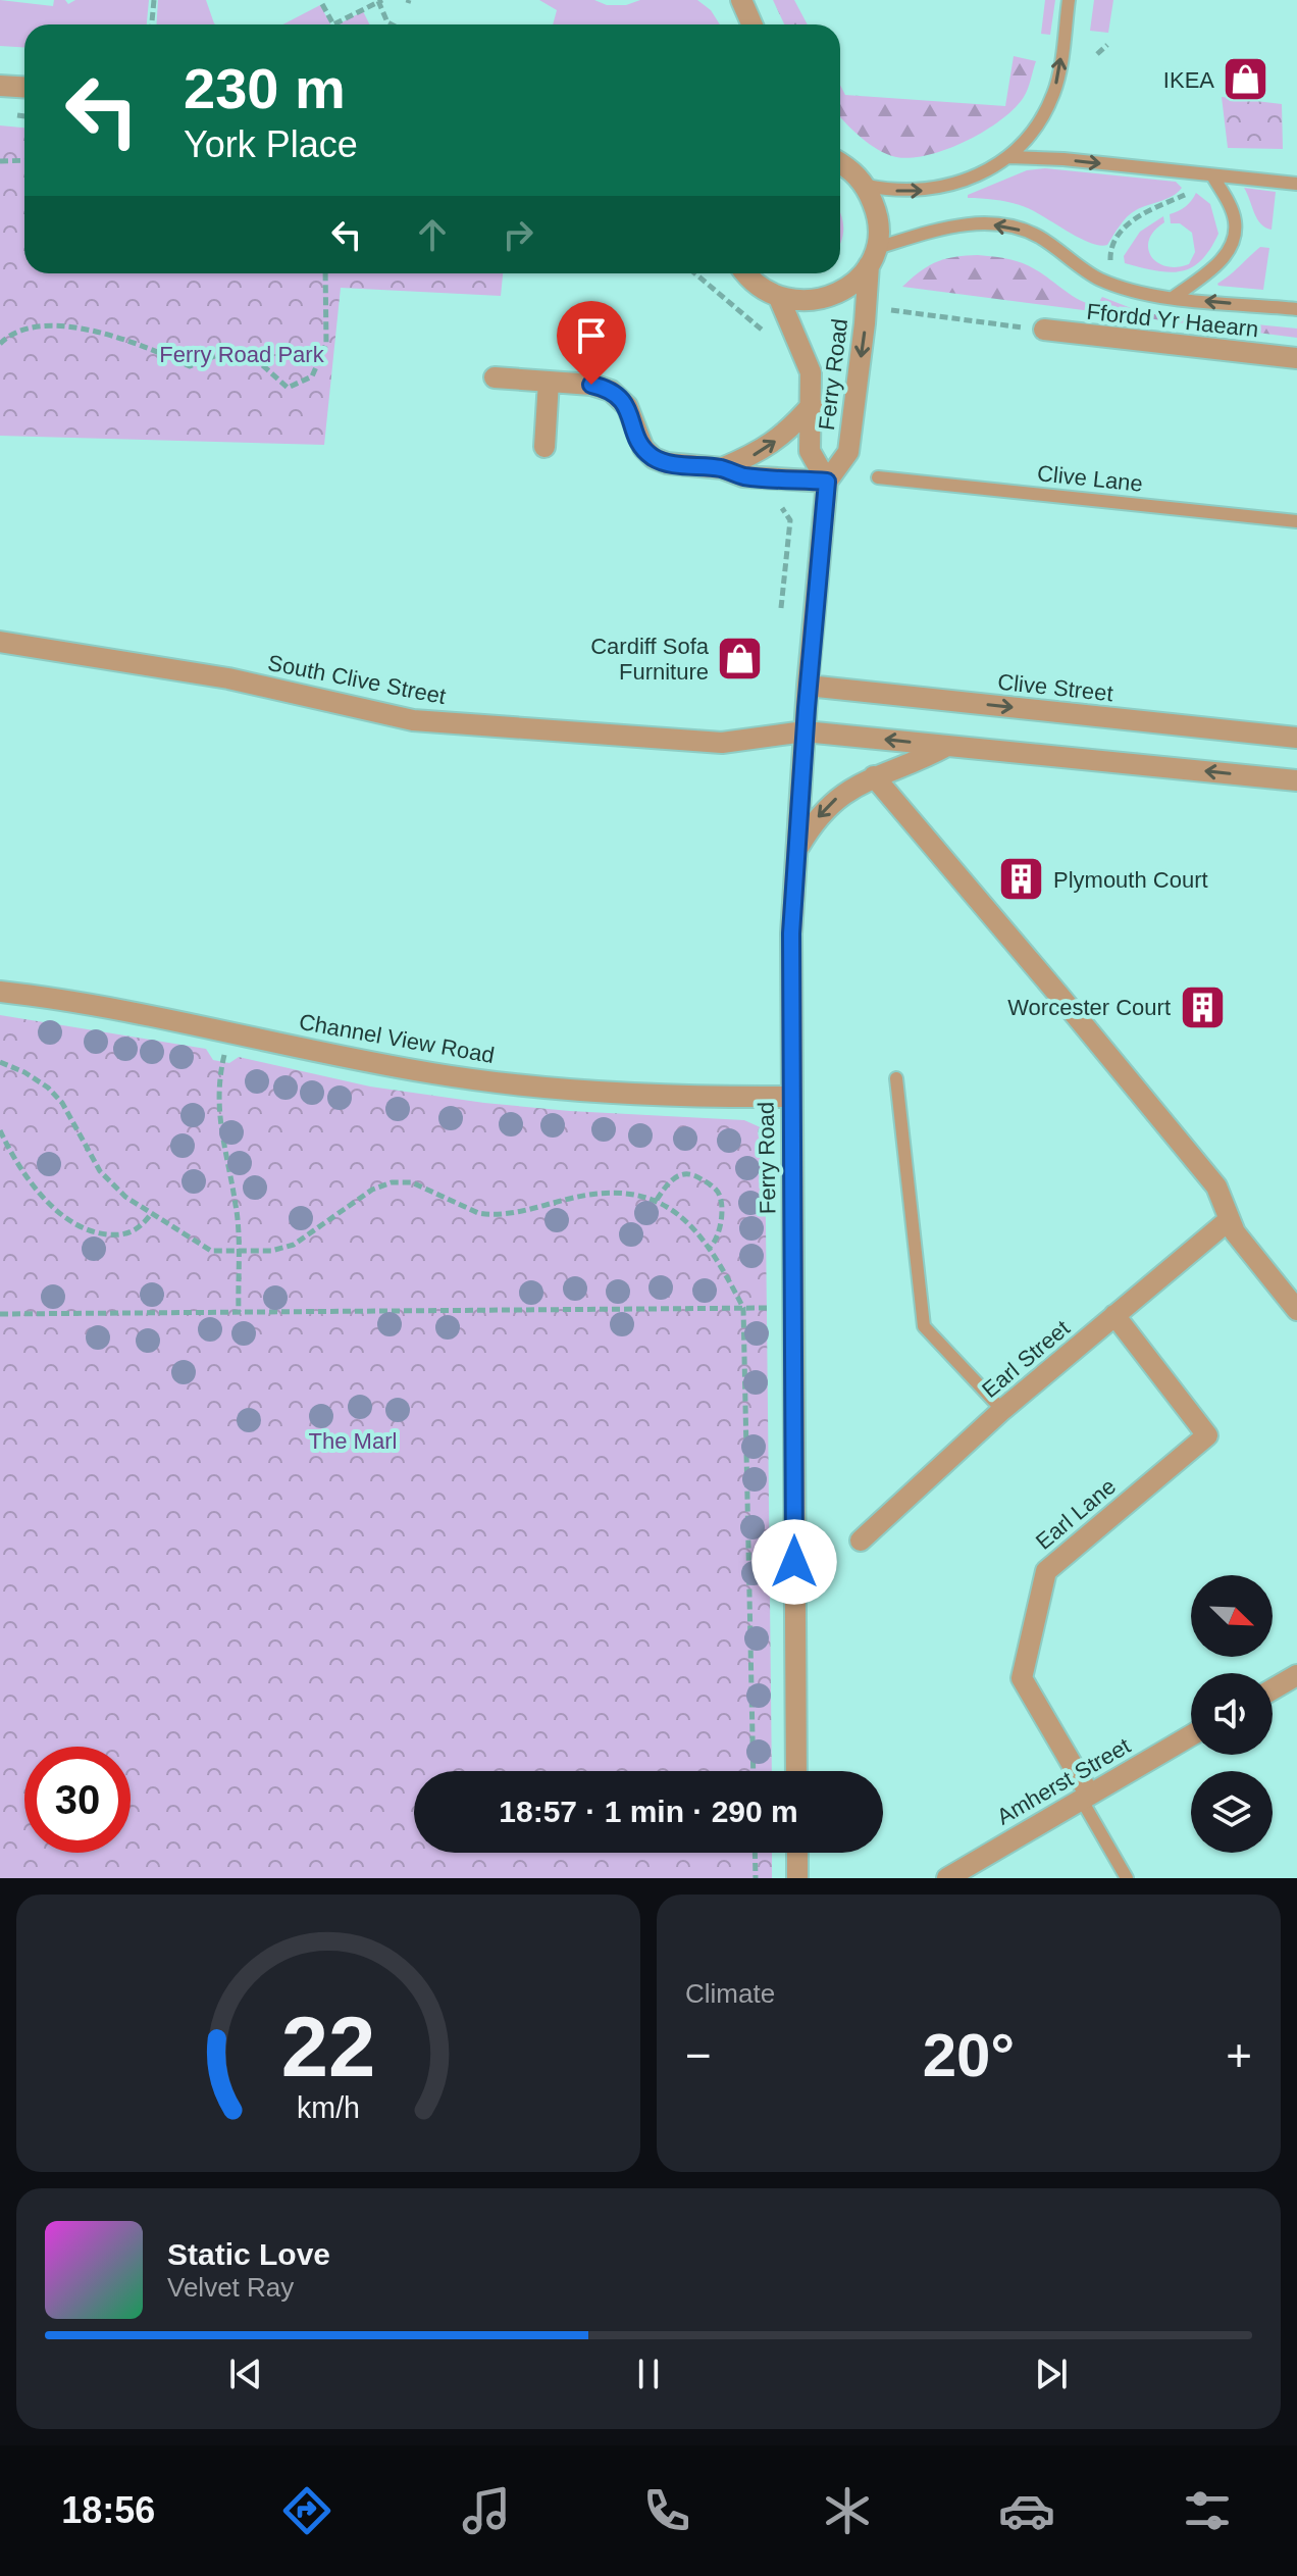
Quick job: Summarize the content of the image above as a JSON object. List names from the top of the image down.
{
  "streets": {
    "street": [
      "Ffordd Yr Haearn",
      "Ferry Road",
      "South Clive Street",
      "Clive Street",
      "Channel View Road",
      "Earl Street",
      "Earl Lane",
      "Amherst Street"
    ],
    "lane": ["Clive Lane"]
  },
  "crossings": [
    ["Ferry Road", "South Clive Street"],
    ["Ferry Road", "Clive Street"],
    ["Ferry Road", "Channel View Road"],
    ["Earl Street", "Earl Lane"],
    ["Earl Lane", "Amherst Street"]
  ],
  "parks": ["Ferry Road Park", "The Marl"],
  "places": {
    "shop": ["IKEA", "Cardiff Sofa Furniture"],
    "building": ["Plymouth Court", "Worcester Court"]
  },
  "north": "bottom right",
  "page": {
    "turn": ["230 m", "York Place"],
    "limit": "30",
    "trip": "18:57 · 1 min · 290 m",
    "tile": "Climate",
    "heat": ["−", "20°", "+"],
    "song": ["Static Love", "Velvet Ray"],
    "tabs": "18:56",
    "gauge": ["22", "km/h"]
  }
}
